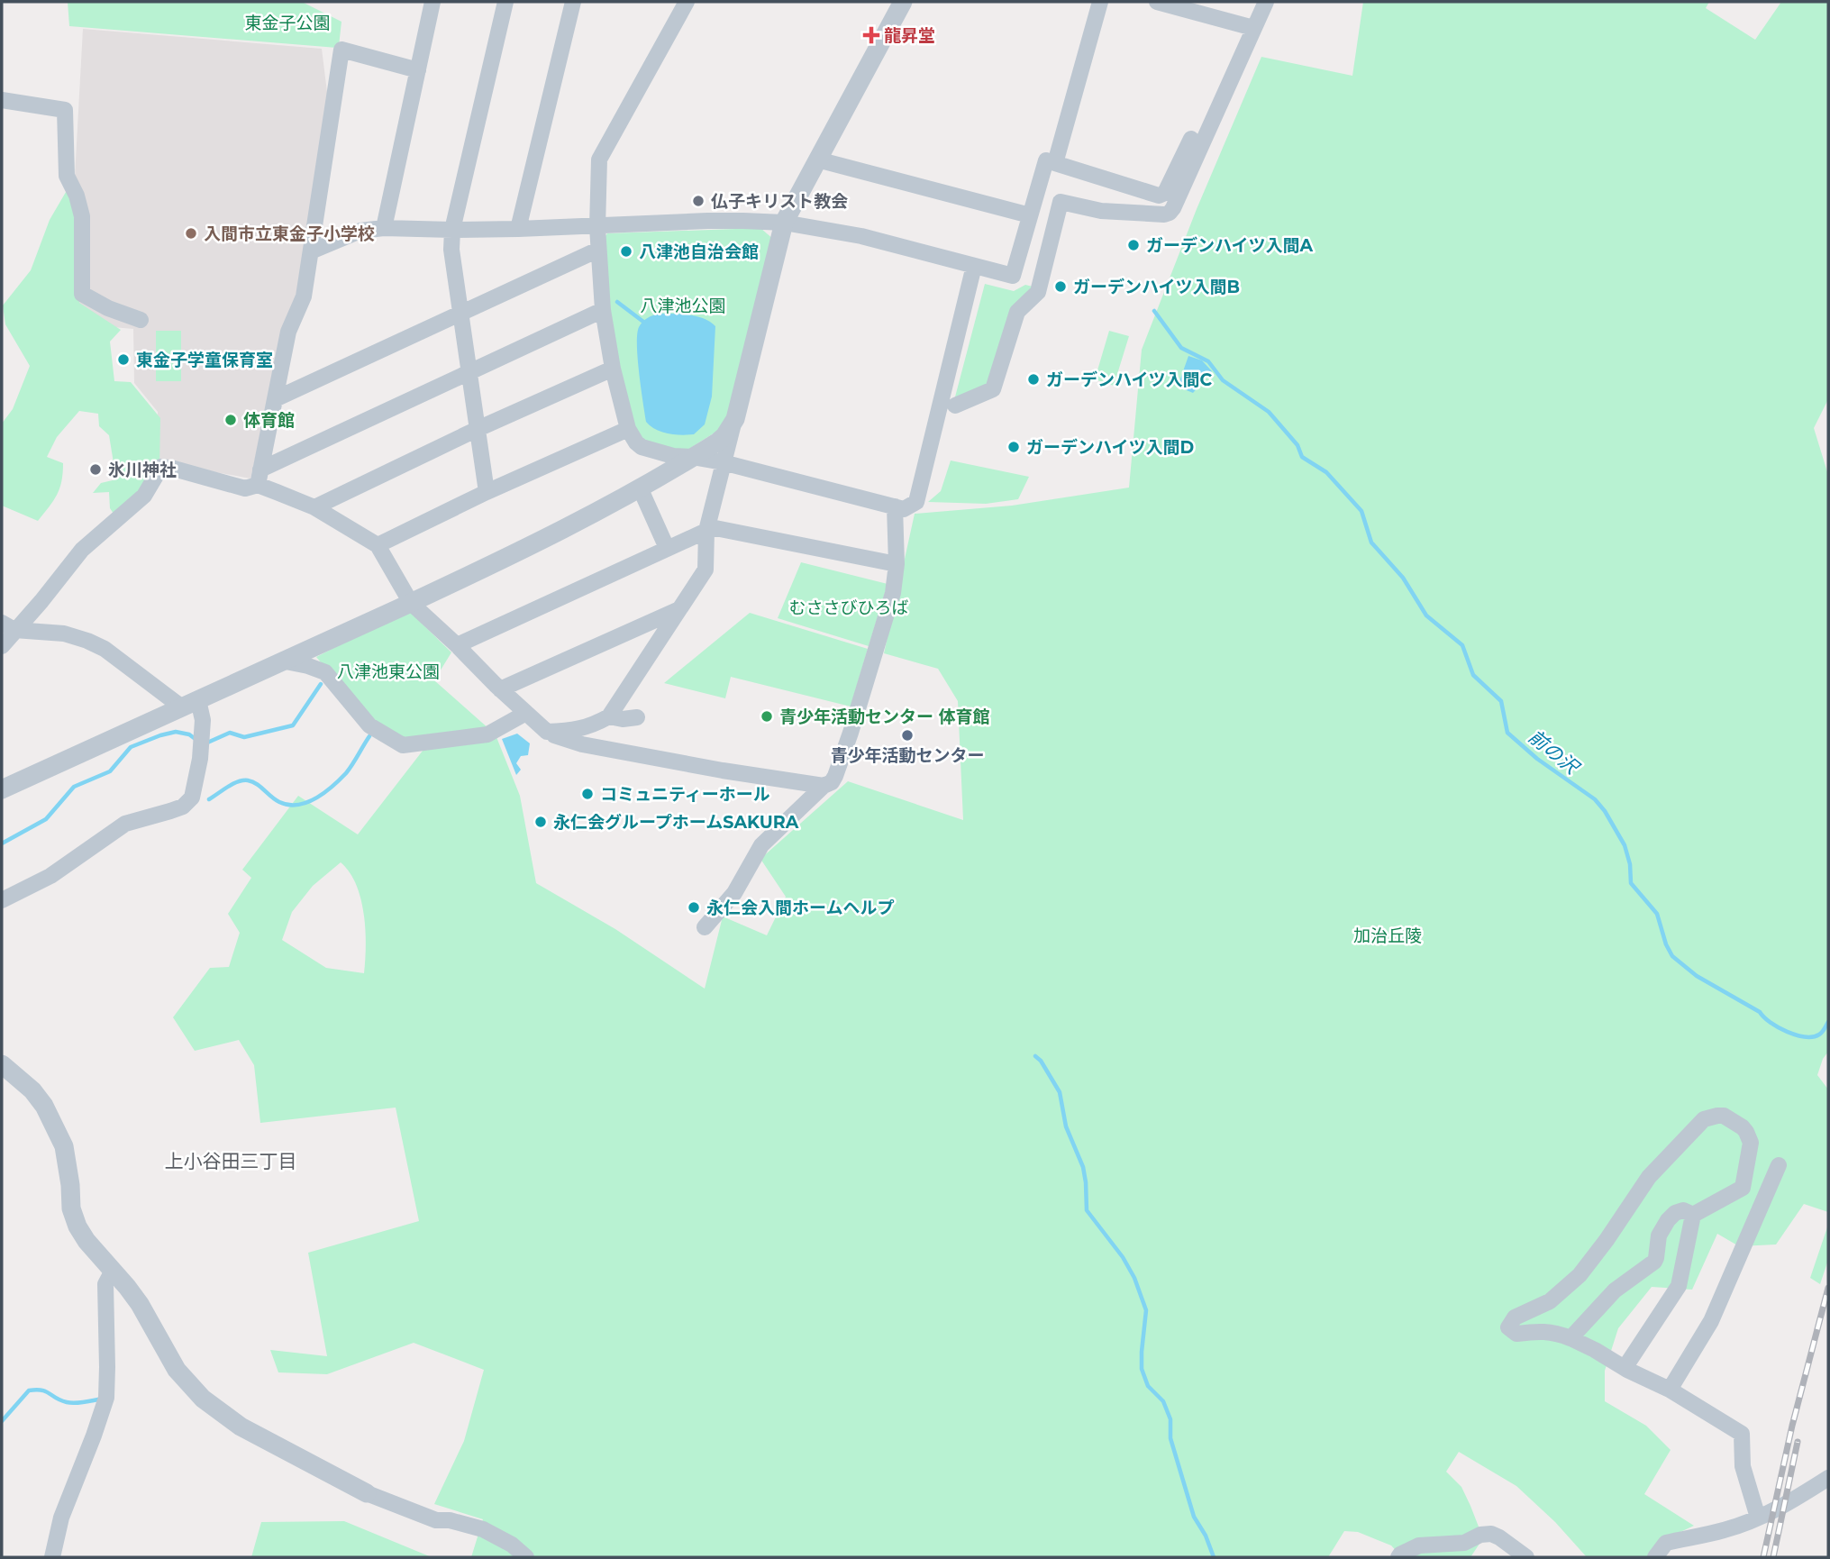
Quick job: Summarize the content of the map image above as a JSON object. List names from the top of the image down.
{
  "districts": ["上小谷田三丁目"],
  "water": ["前の沢"],
  "parks": [
    "東金子公園",
    "八津池公園",
    "むささびひろば",
    "八津池東公園",
    "加治丘陵"
  ],
  "places": {
    "health": ["龍昇堂"],
    "other": [
      "仏子キリスト教会",
      "入間市立東金子小学校",
      "ガーデンハイツ入間A",
      "八津池自治会館",
      "ガーデンハイツ入間B",
      "東金子学童保育室",
      "ガーデンハイツ入間C",
      "体育館",
      "ガーデンハイツ入間D",
      "氷川神社",
      "青少年活動センター 体育館",
      "青少年活動センター",
      "コミュニティーホール",
      "永仁会グループホームSAKURA",
      "永仁会入間ホームヘルプ"
    ]
  }
}
